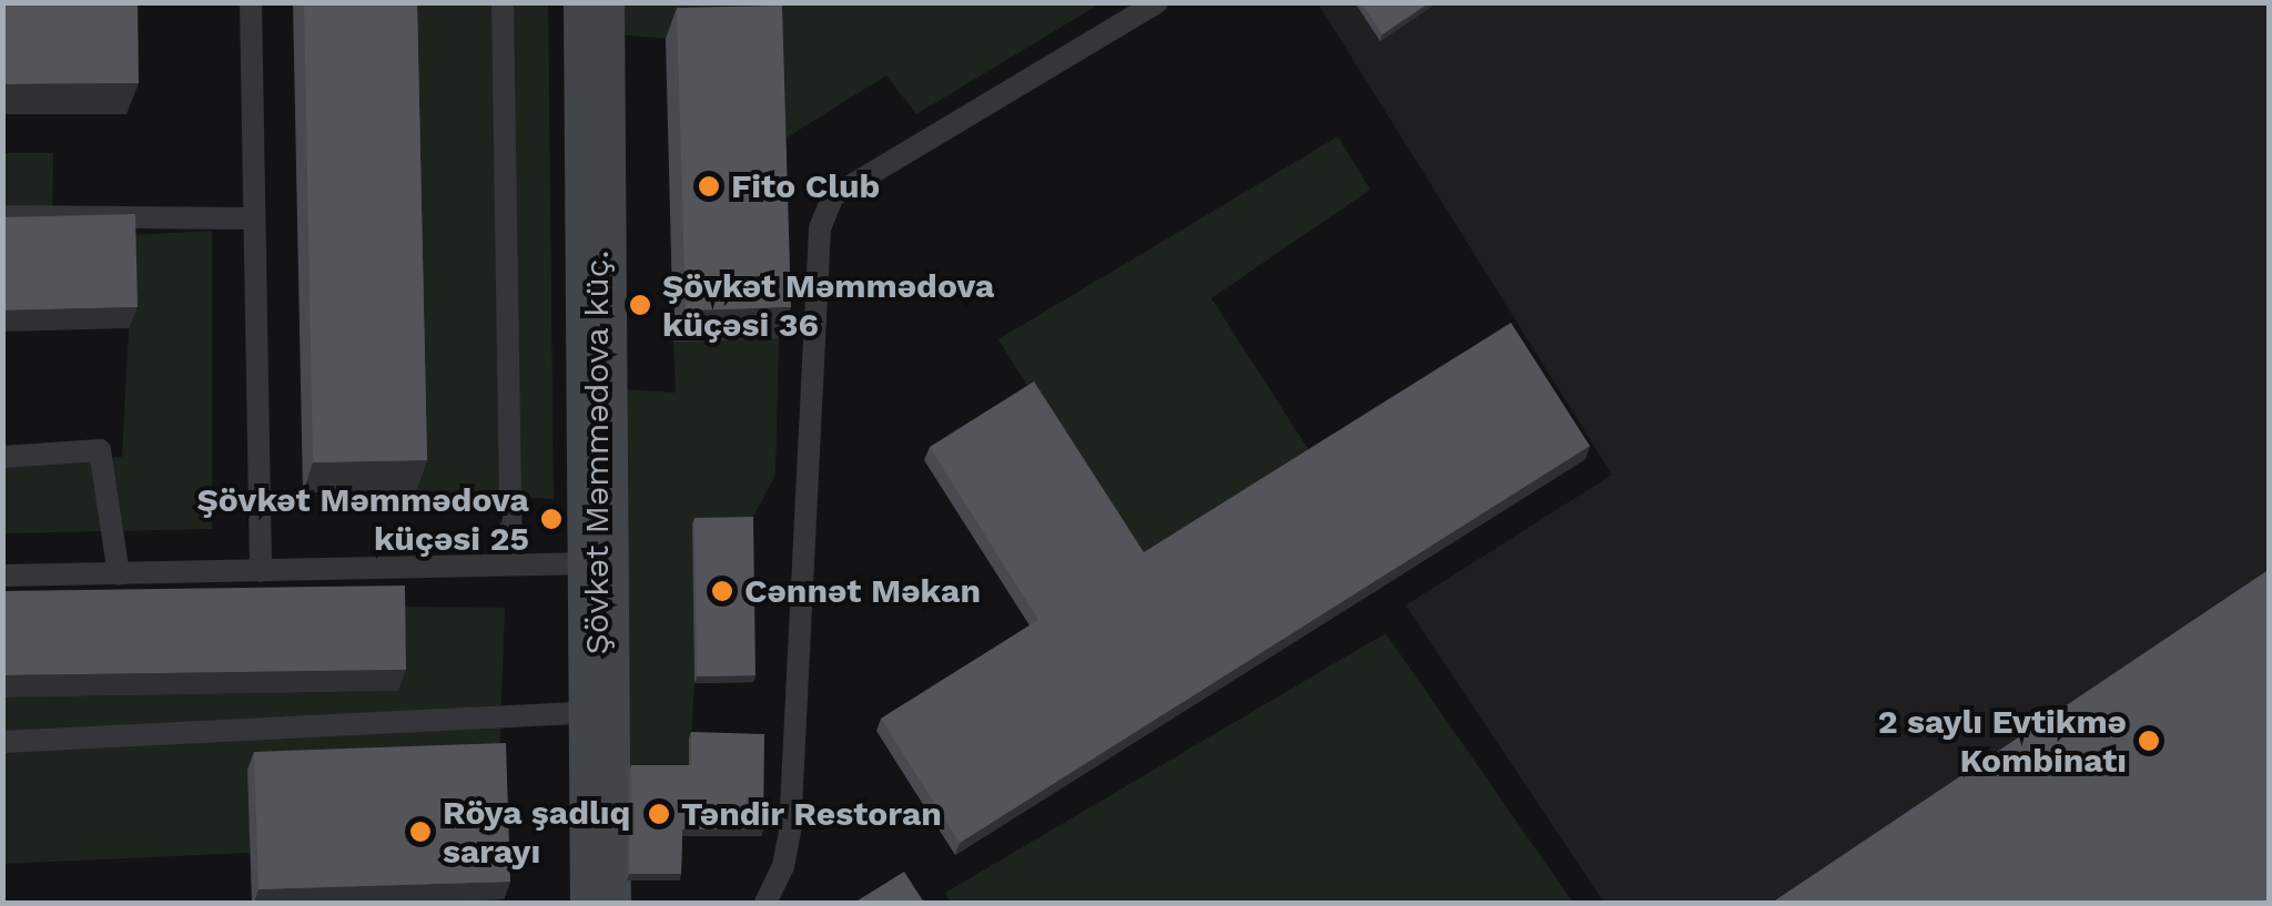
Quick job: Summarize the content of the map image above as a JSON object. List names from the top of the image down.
{
  "streets": {
    "main road": ["Şövkət Məmmədova küç."]
  },
  "places": [
    "Fito Club",
    "Şövkət Məmmədova küçəsi 36",
    "Şövkət Məmmədova küçəsi 25",
    "Cənnət Məkan",
    "2 saylı Evtikmə Kombinatı",
    "Təndir Restoran",
    "Röya şadlıq sarayı"
  ]
}
